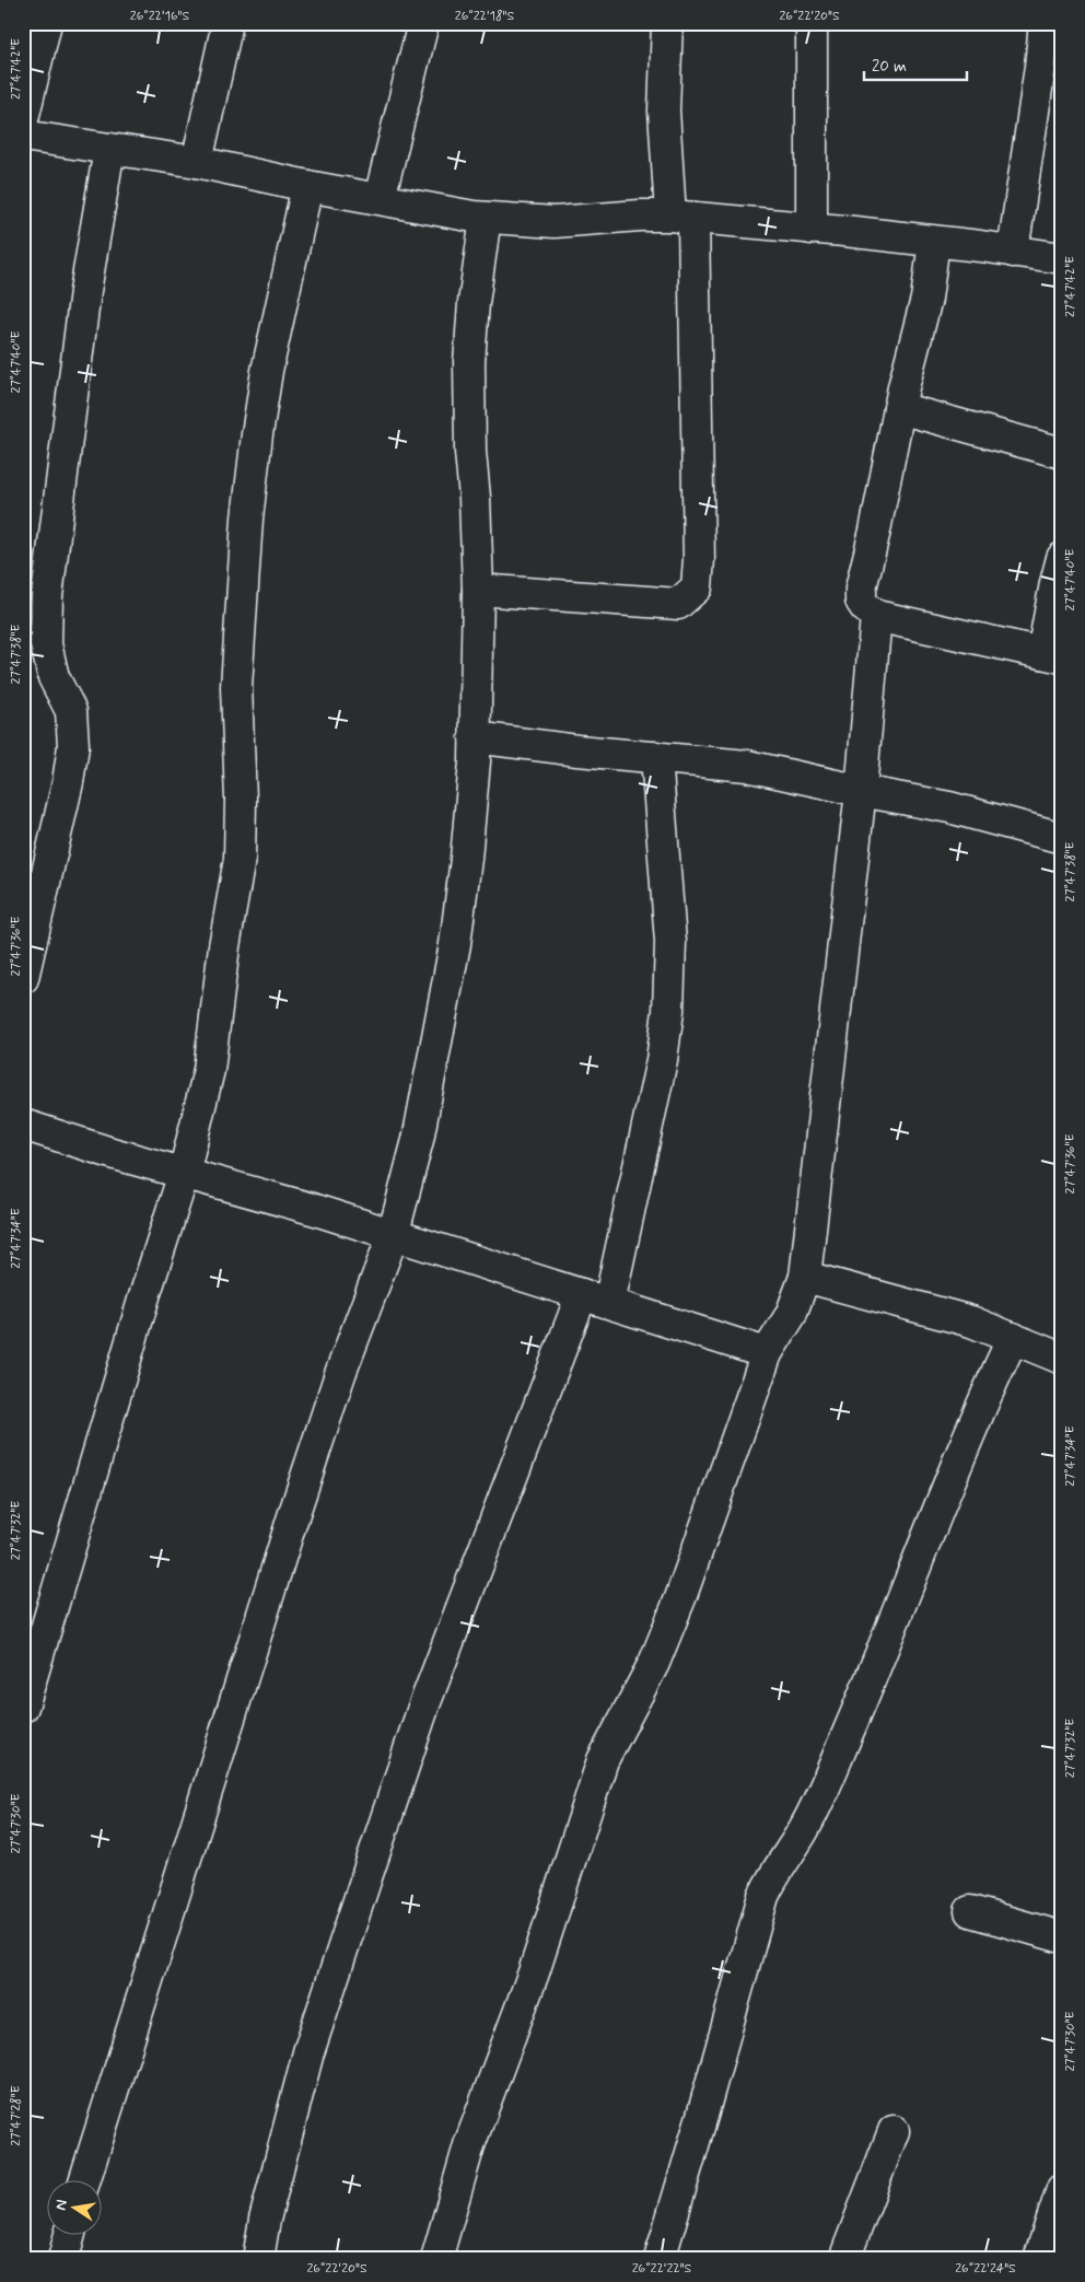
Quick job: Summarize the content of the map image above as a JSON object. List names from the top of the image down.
{
  "scale_bar": "20 m",
  "north": "left",
  "coordinates": [
    "26°22'16\"S",
    "26°22'18\"S",
    "26°22'20\"S",
    "27°47'42\"E",
    "27°47'40\"E",
    "27°47'38\"E",
    "27°47'36\"E",
    "27°47'34\"E",
    "27°47'32\"E",
    "27°47'30\"E",
    "27°47'28\"E",
    "26°22'22\"S",
    "26°22'24\"S"
  ]
}
